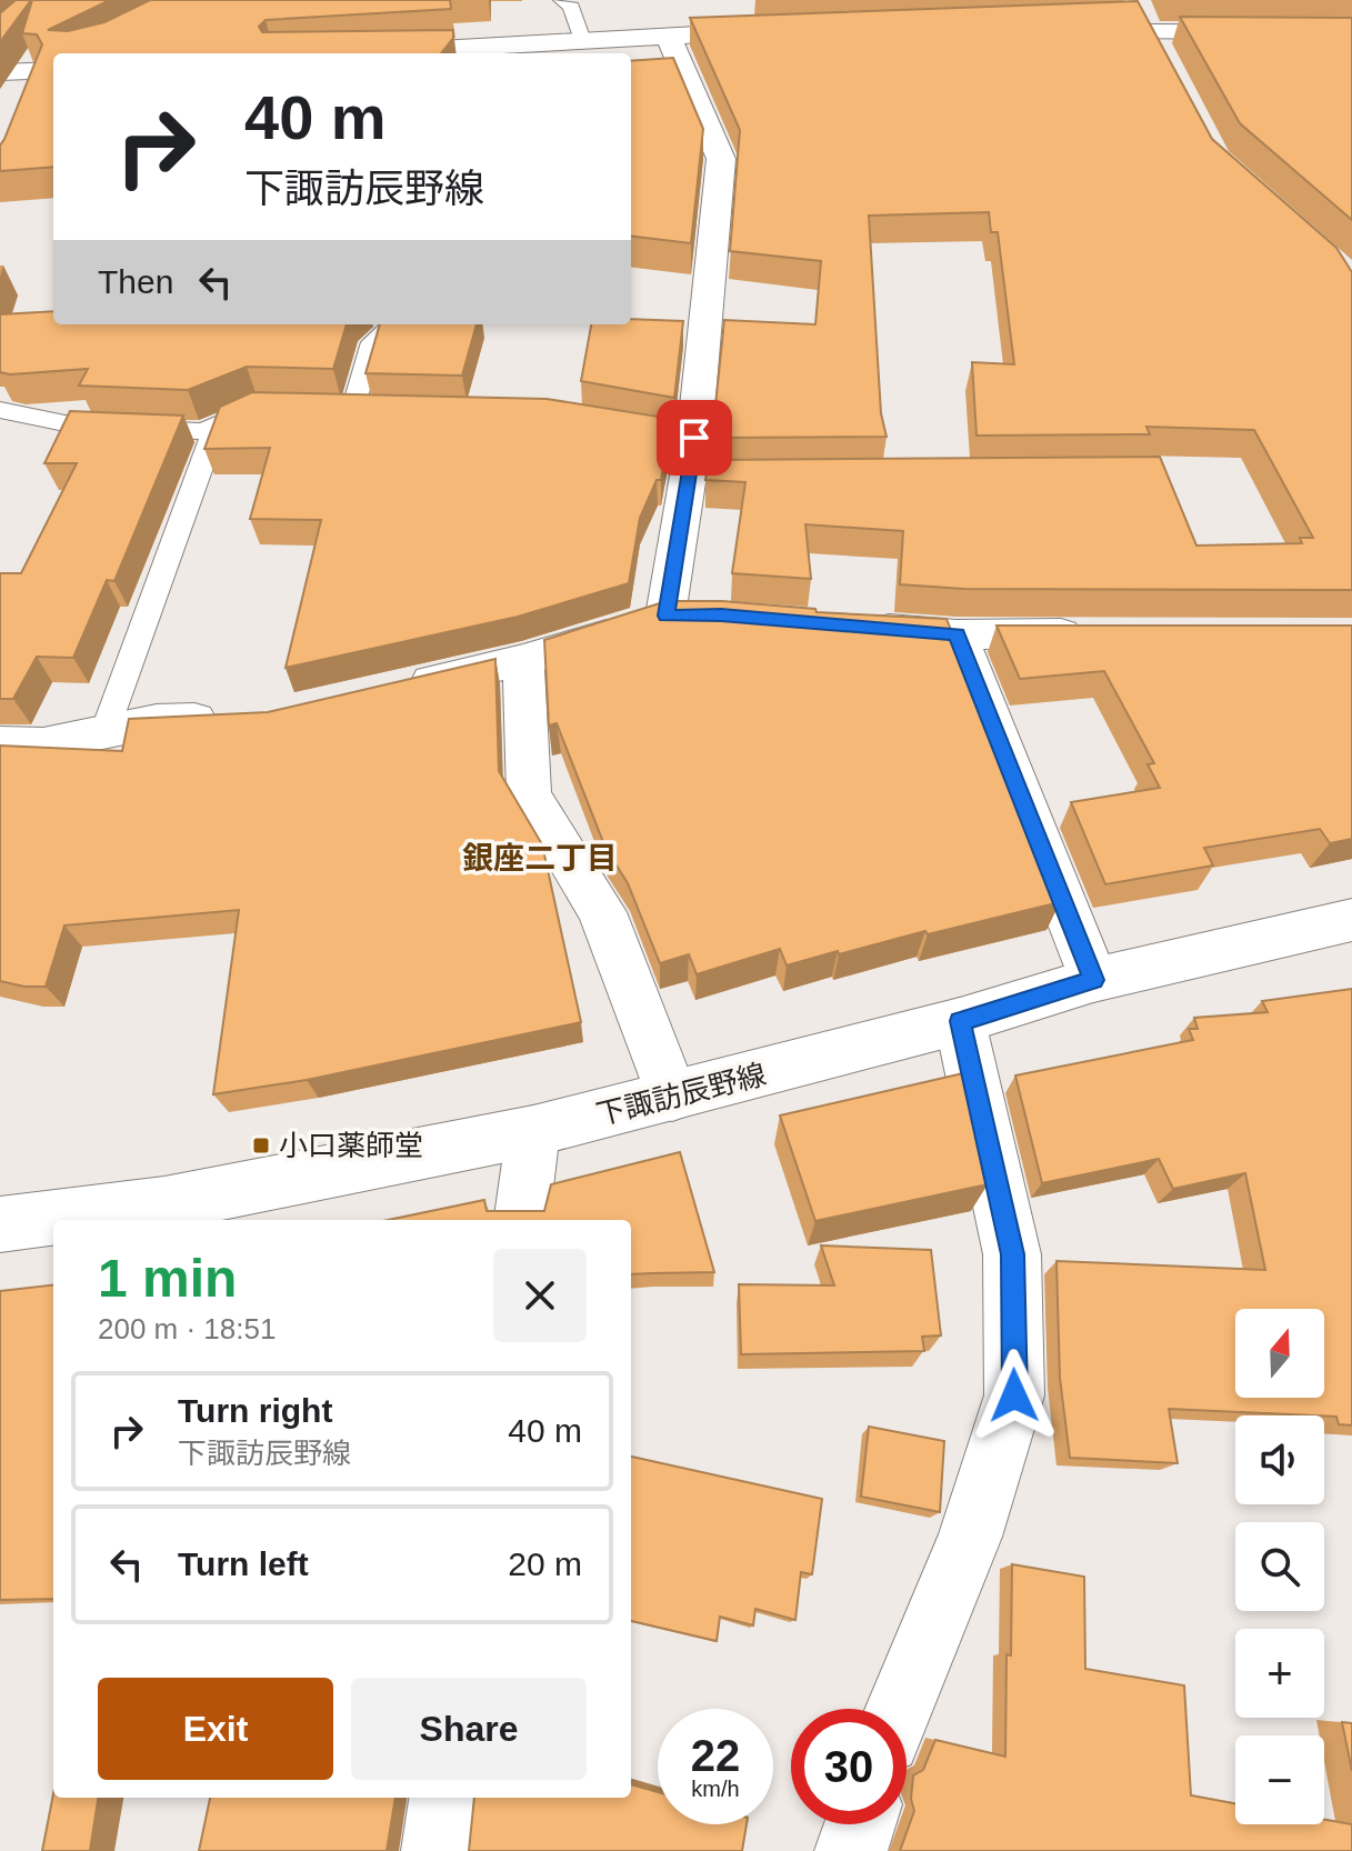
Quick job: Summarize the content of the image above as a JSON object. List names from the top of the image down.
{
  "streets": {
    "street": ["下諏訪辰野線"]
  },
  "districts": ["銀座二丁目"],
  "places": {
    "transit": ["小口薬師堂"]
  },
  "north": "top",
  "page": {
    "turn": ["40 m", "下諏訪辰野線"],
    "then": "Then",
    "heading": ["1 min", "200 m · 18:51"],
    "map_buttons": ["+", "−"],
    "list": [
      {
        "name": "Turn right",
        "note": "下諏訪辰野線",
        "value": "40 m"
      },
      {
        "name": "Turn left",
        "value": "20 m"
      }
    ],
    "buttons": ["Exit", "Share"],
    "speed": "22 km/h",
    "limit": "30"
  }
}
